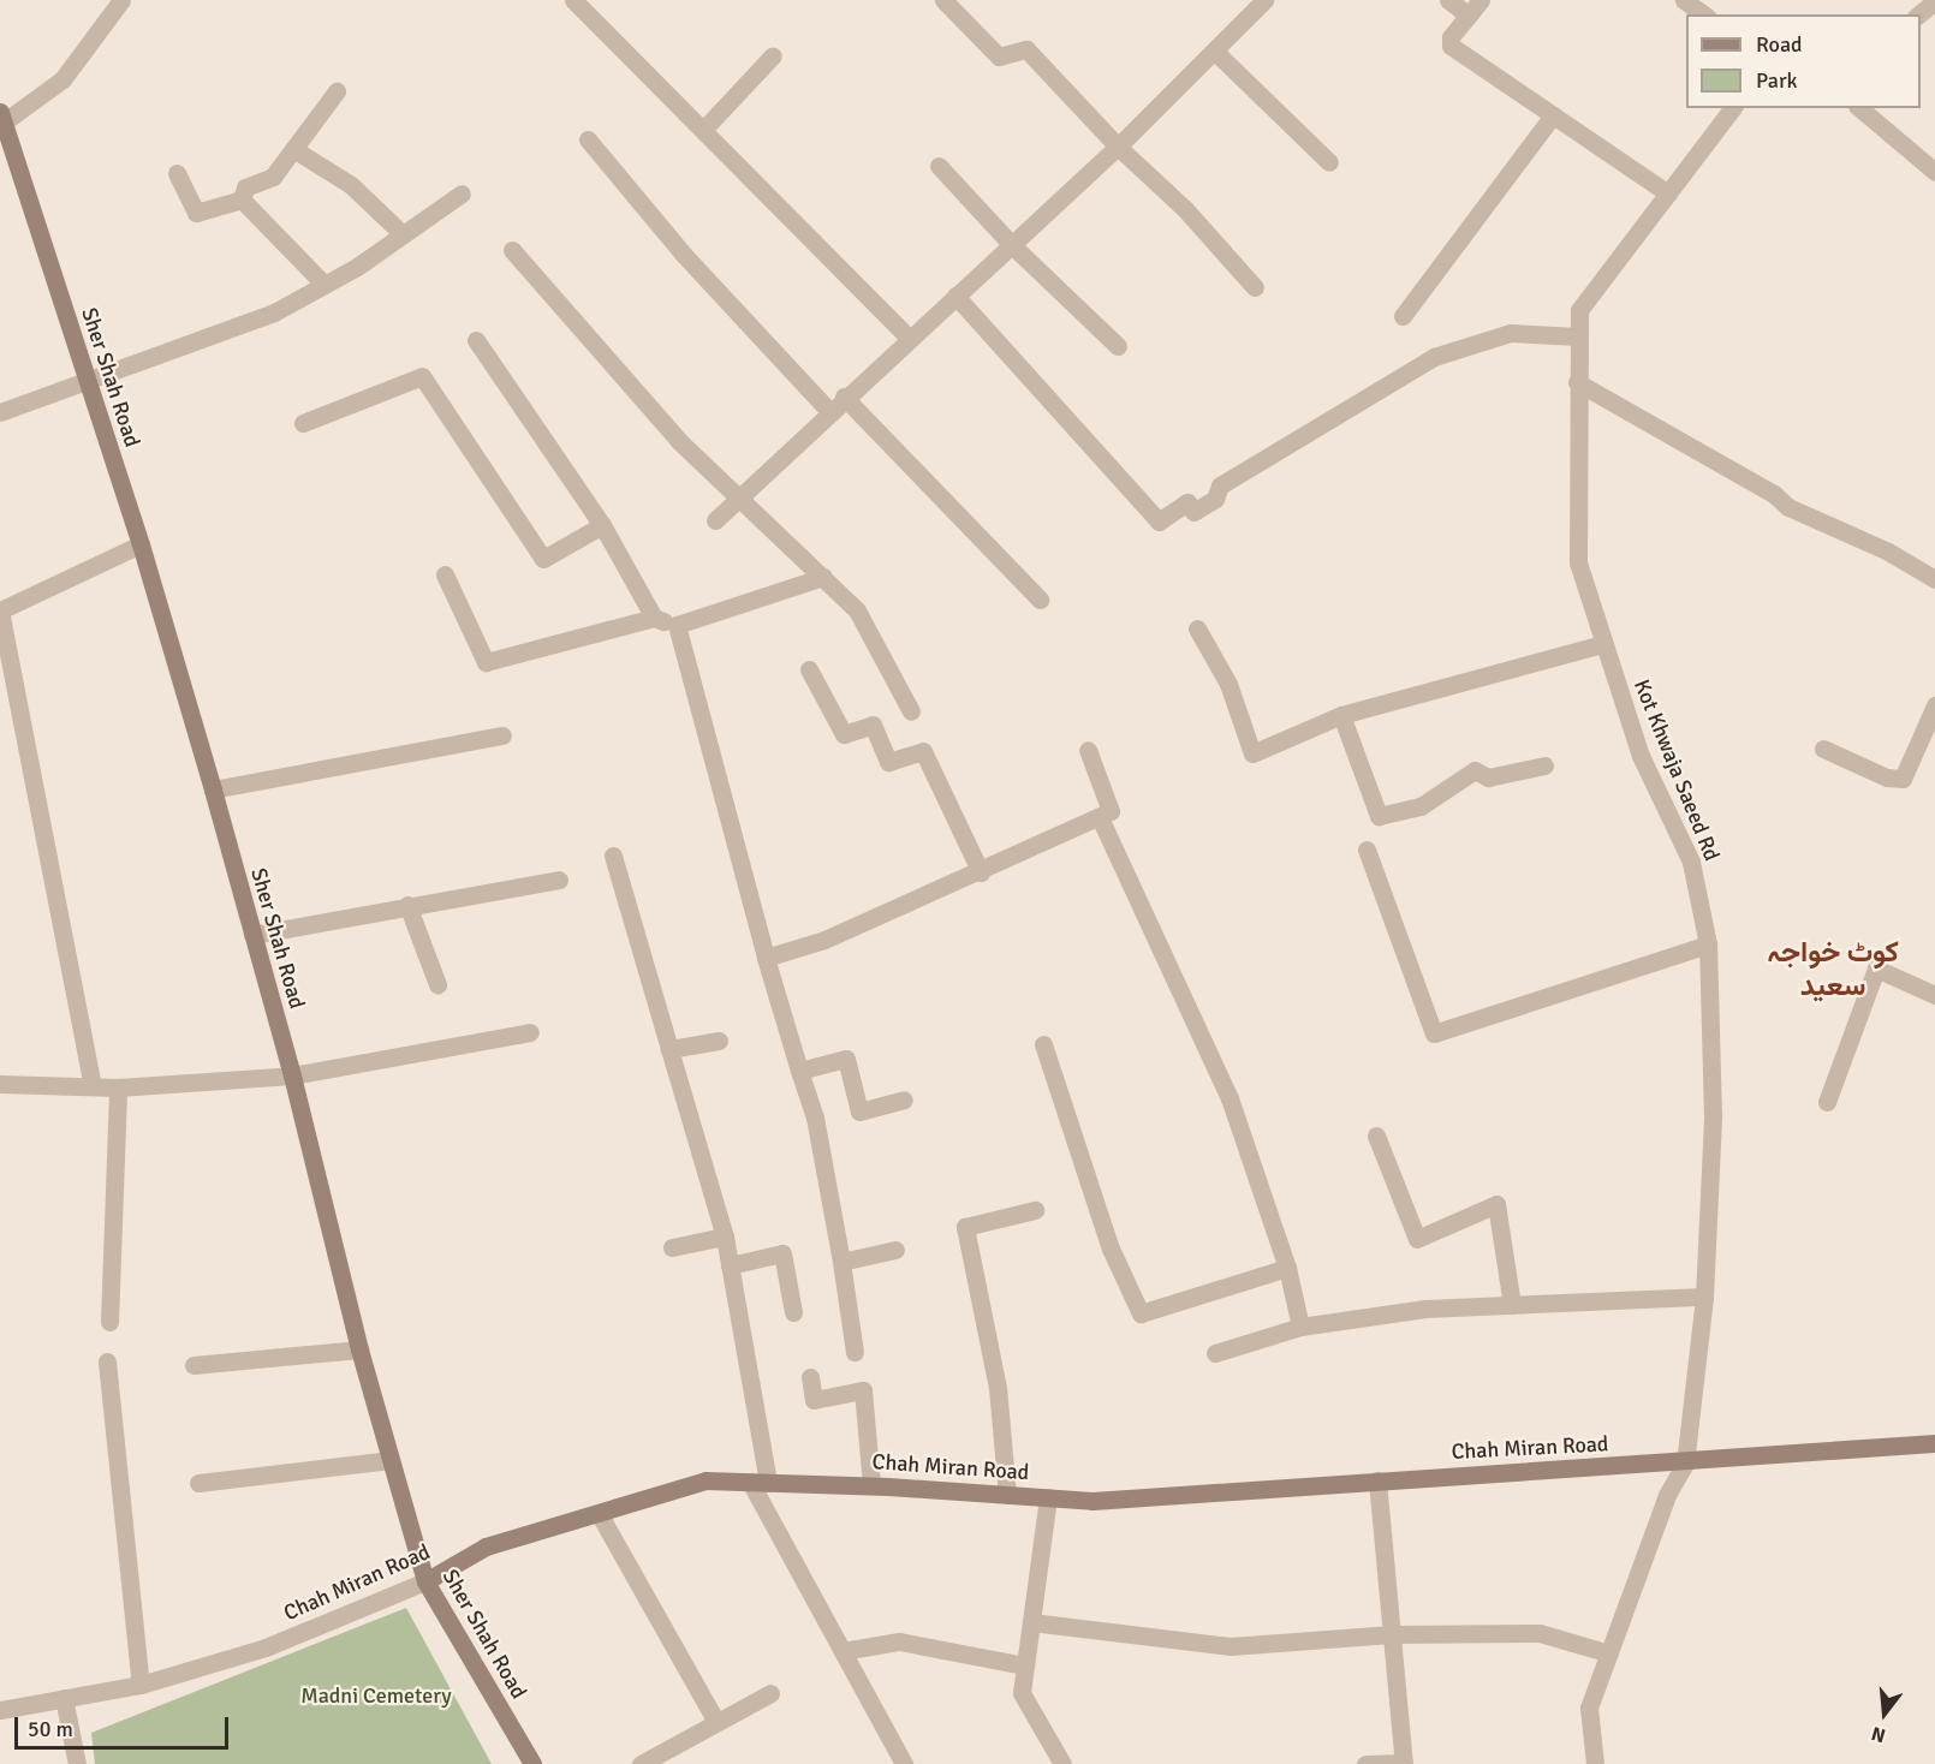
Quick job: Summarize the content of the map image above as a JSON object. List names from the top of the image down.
{
  "streets": {
    "main road": ["Sher Shah Road", "Chah Miran Road"],
    "street": ["Kot Khwaja Saeed Rd"]
  },
  "crossings": [
    ["Sher Shah Road", "Chah Miran Road"],
    ["Kot Khwaja Saeed Rd", "Chah Miran Road"]
  ],
  "districts": ["کوٹ خواجہ سعید"],
  "parks": ["Madni Cemetery"],
  "legend": ["Road", "Park"],
  "scale_bar": "50 m",
  "north": "bottom"
}
